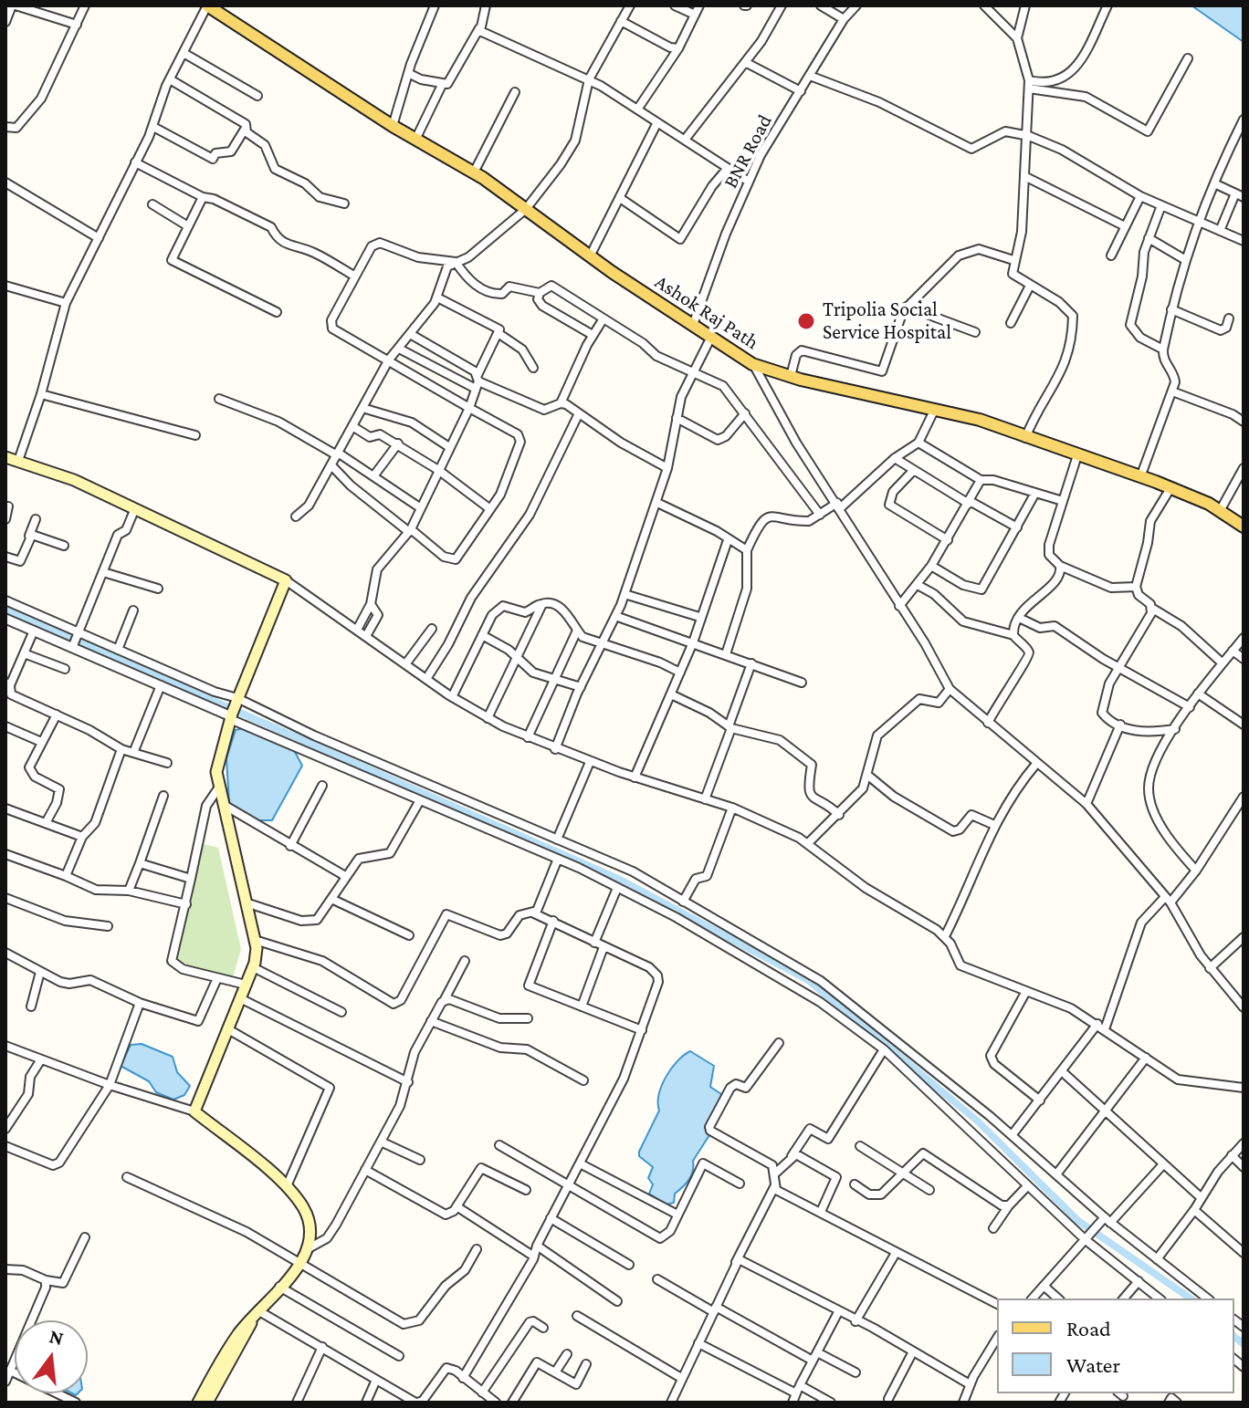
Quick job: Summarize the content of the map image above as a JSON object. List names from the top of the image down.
{
  "streets": {
    "main road": ["Ashok Raj Path"],
    "street": ["BNR Road"]
  },
  "crossings": [
    ["BNR Road", "Ashok Raj Path"]
  ],
  "places": ["Tripolia Social Service Hospital"],
  "legend": ["Road", "Water"],
  "north": "top"
}
